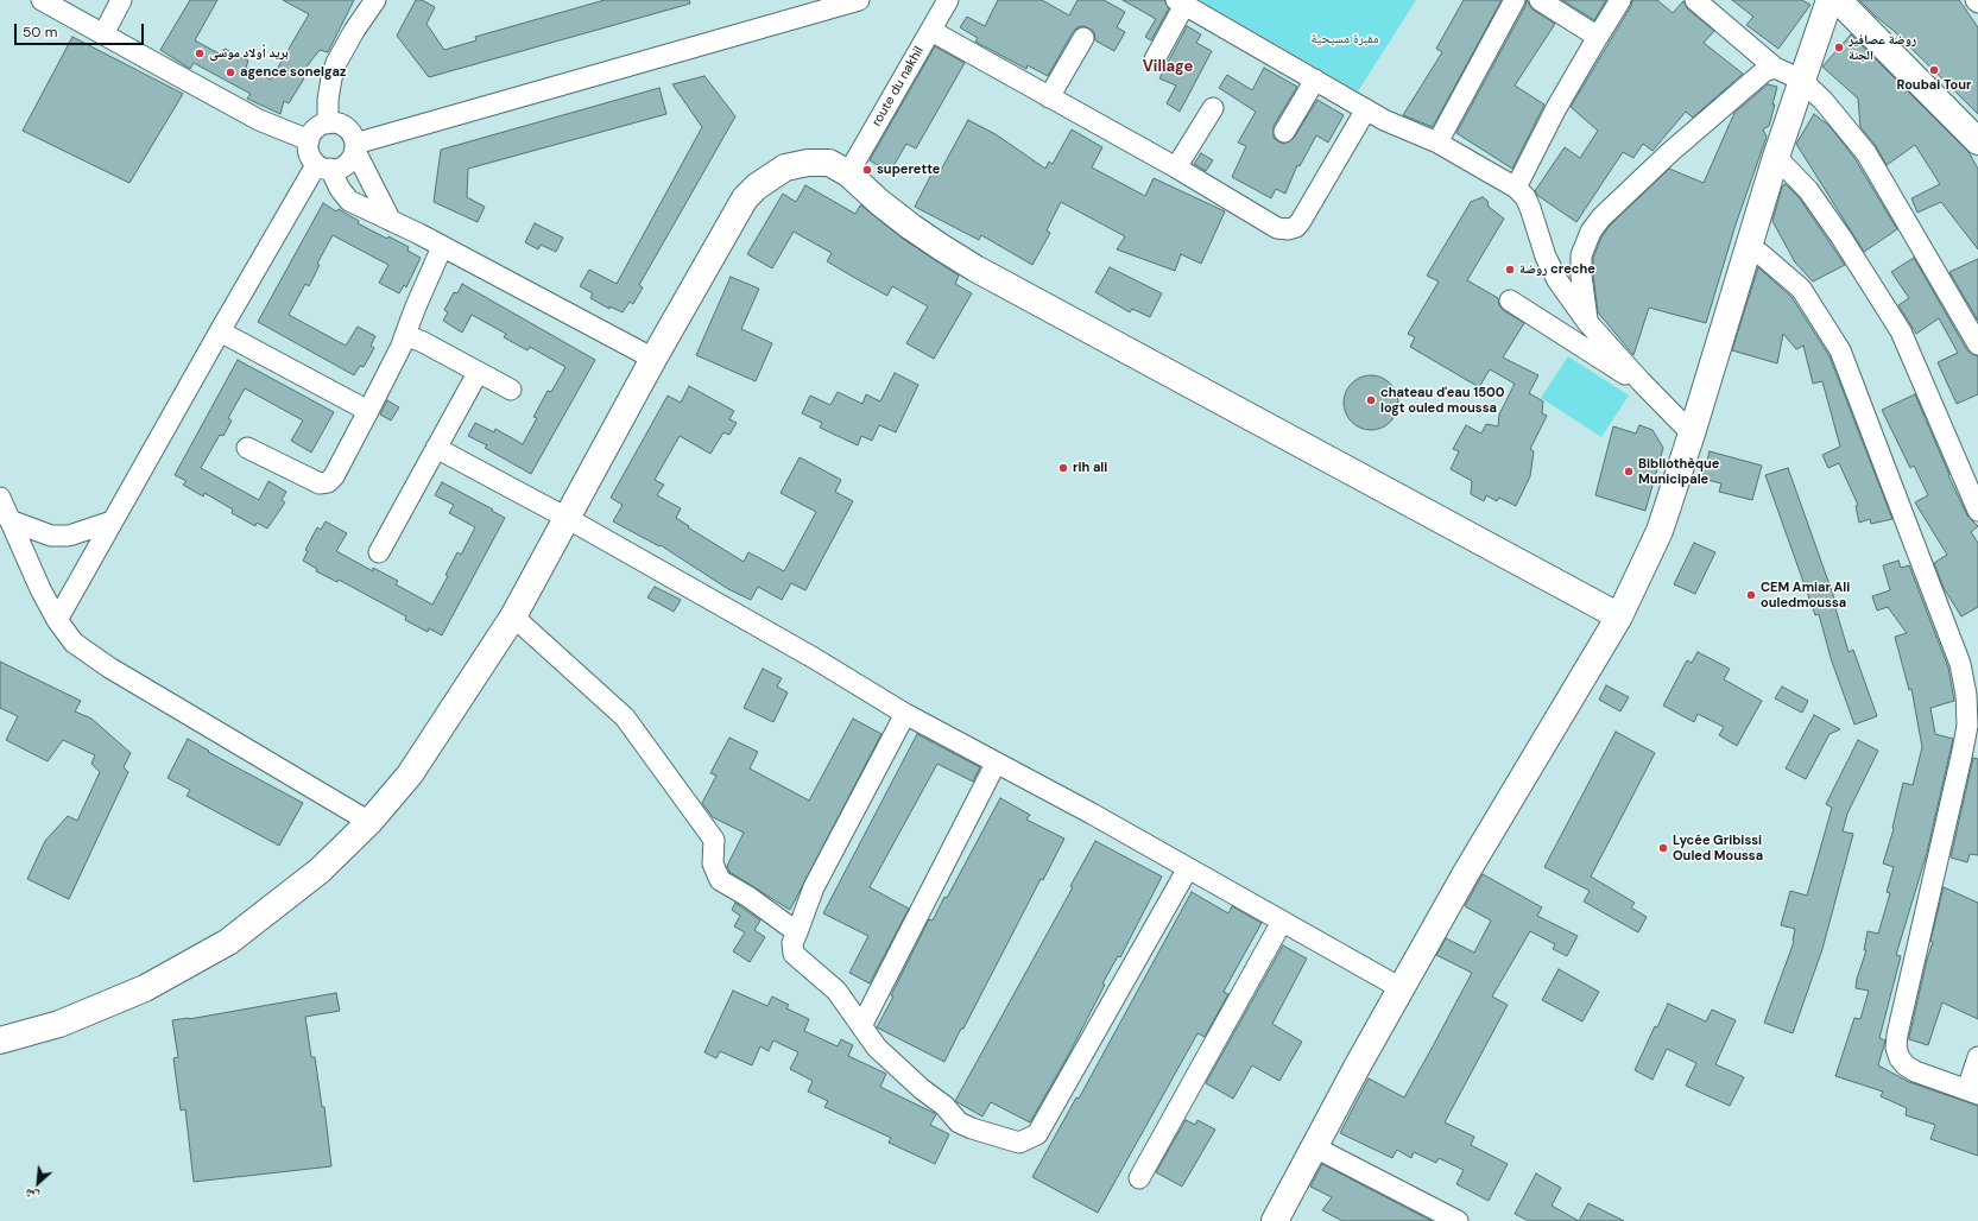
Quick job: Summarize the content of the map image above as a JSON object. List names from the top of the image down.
{
  "streets": {
    "street": ["route du nakhil"]
  },
  "districts": ["Village"],
  "parks": ["مقبرة مسيحية"],
  "places": [
    "روضة عصافير الجنة",
    "بريد أولاد موسى",
    "Roubai Tour",
    "agence sonelgaz",
    "superette",
    "روضة creche",
    "chateau d'eau 1500 logt ouled moussa",
    "rih ali",
    "Bibliothèque Municipale",
    "CEM Amiar Ali ouledmoussa",
    "Lycée Gribissi Ouled Moussa"
  ],
  "scale_bar": "50 m",
  "north": "bottom left"
}
